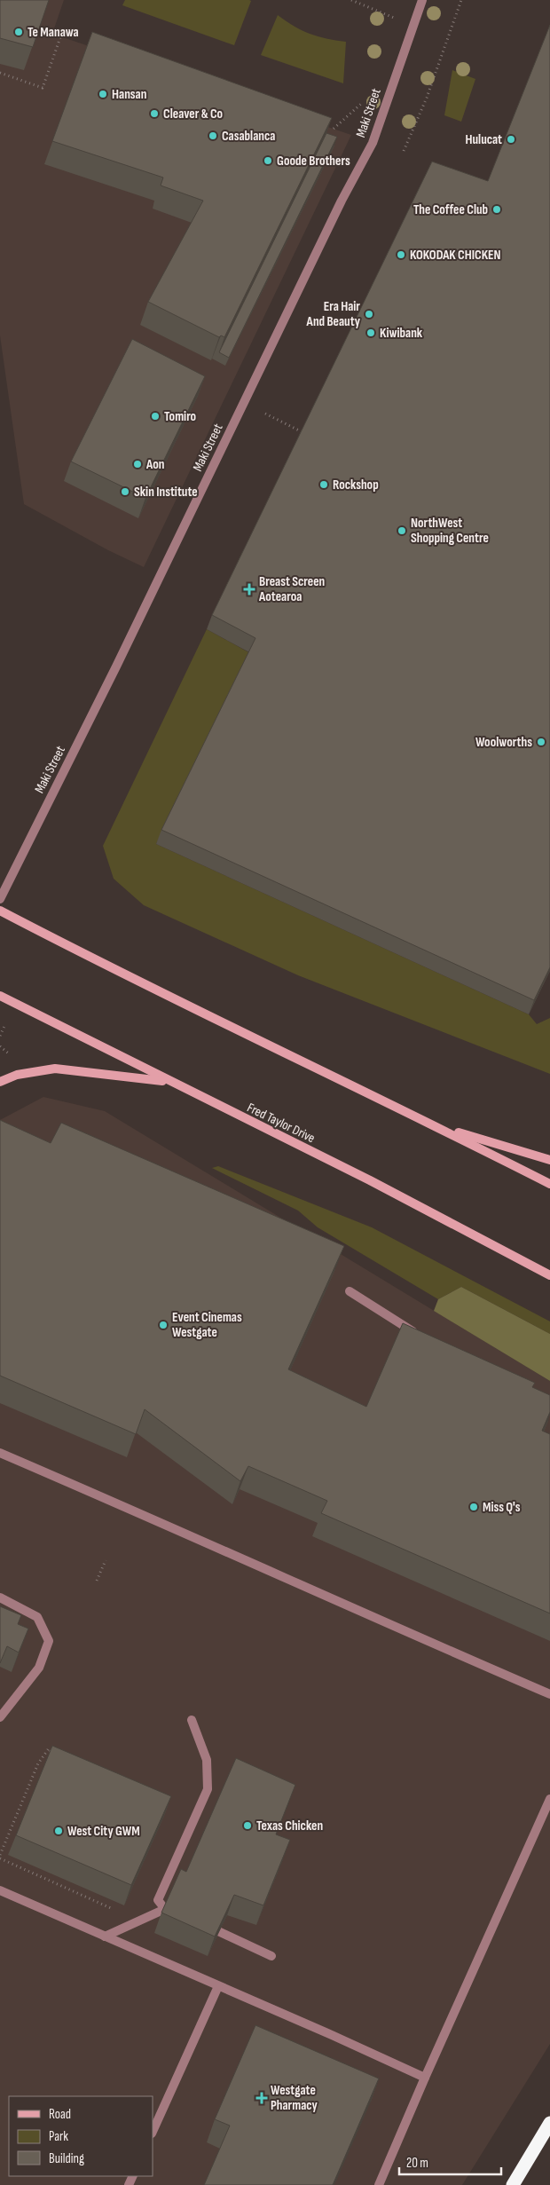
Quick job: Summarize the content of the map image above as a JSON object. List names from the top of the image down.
{
  "streets": {
    "main road": ["Fred Taylor Drive"],
    "street": ["Maki Street"]
  },
  "places": {
    "other": [
      "Te Manawa",
      "Hansan",
      "Cleaver & Co",
      "Casablanca",
      "Hulucat",
      "Goode Brothers",
      "The Coffee Club",
      "KOKODAK CHICKEN",
      "Era Hair And Beauty",
      "Kiwibank",
      "Tomiro",
      "Aon",
      "Rockshop",
      "Skin Institute",
      "NorthWest Shopping Centre",
      "Woolworths",
      "Event Cinemas Westgate",
      "Miss Q's",
      "Texas Chicken",
      "West City GWM"
    ],
    "health": ["Breast Screen Aotearoa", "Westgate Pharmacy"]
  },
  "legend": ["Road", "Park", "Building"],
  "scale_bar": "20 m"
}
